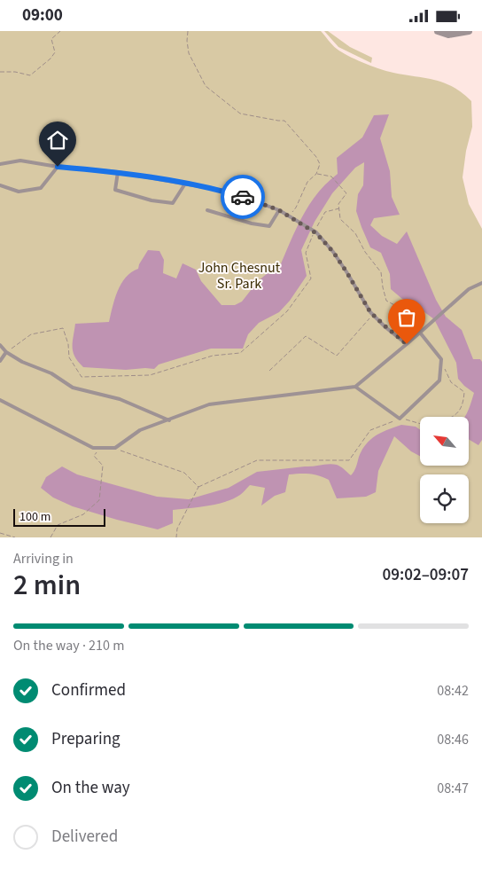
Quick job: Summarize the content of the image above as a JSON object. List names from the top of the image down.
{
  "parks": ["John Chesnut Sr. Park"],
  "scale_bar": "100 m",
  "north": "top left",
  "page": {
    "status": "09:00",
    "scale": "100 m",
    "heading": ["2 min", "Arriving in", "09:02–09:07"],
    "bar": "On the way · 210 m",
    "list": [
      ["Confirmed", "08:42"],
      ["Preparing", "08:46"],
      ["On the way", "08:47"],
      "Delivered"
    ]
  }
}
